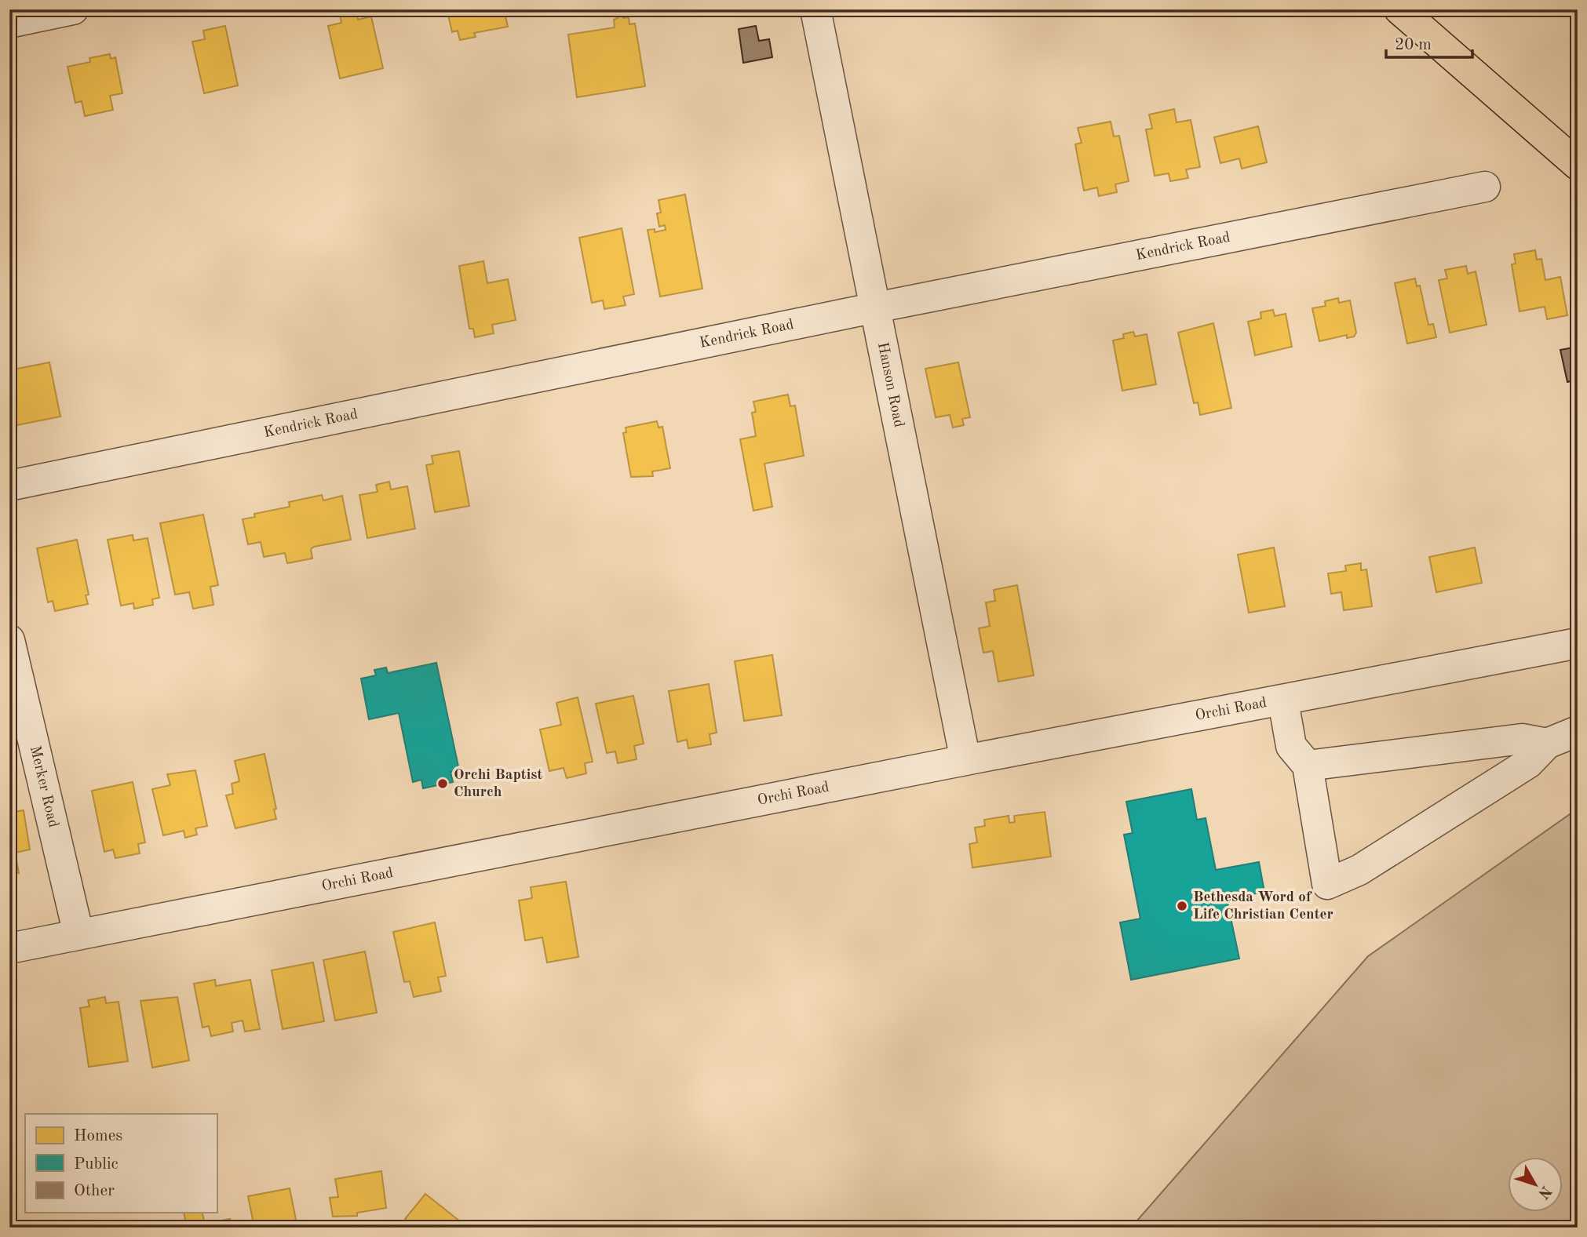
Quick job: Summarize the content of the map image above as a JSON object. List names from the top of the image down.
{
  "streets": {
    "street": [
      "Kendrick Road",
      "Hanson Road",
      "Orchi Road",
      "Merker Road"
    ]
  },
  "crossings": [
    ["Kendrick Road", "Hanson Road"],
    ["Hanson Road", "Orchi Road"],
    ["Orchi Road", "Merker Road"]
  ],
  "places": ["Orchi Baptist Church", "Bethesda Word of Life Christian Center"],
  "legend": ["Homes", "Public", "Other"],
  "scale_bar": "20 m",
  "north": "bottom right"
}
